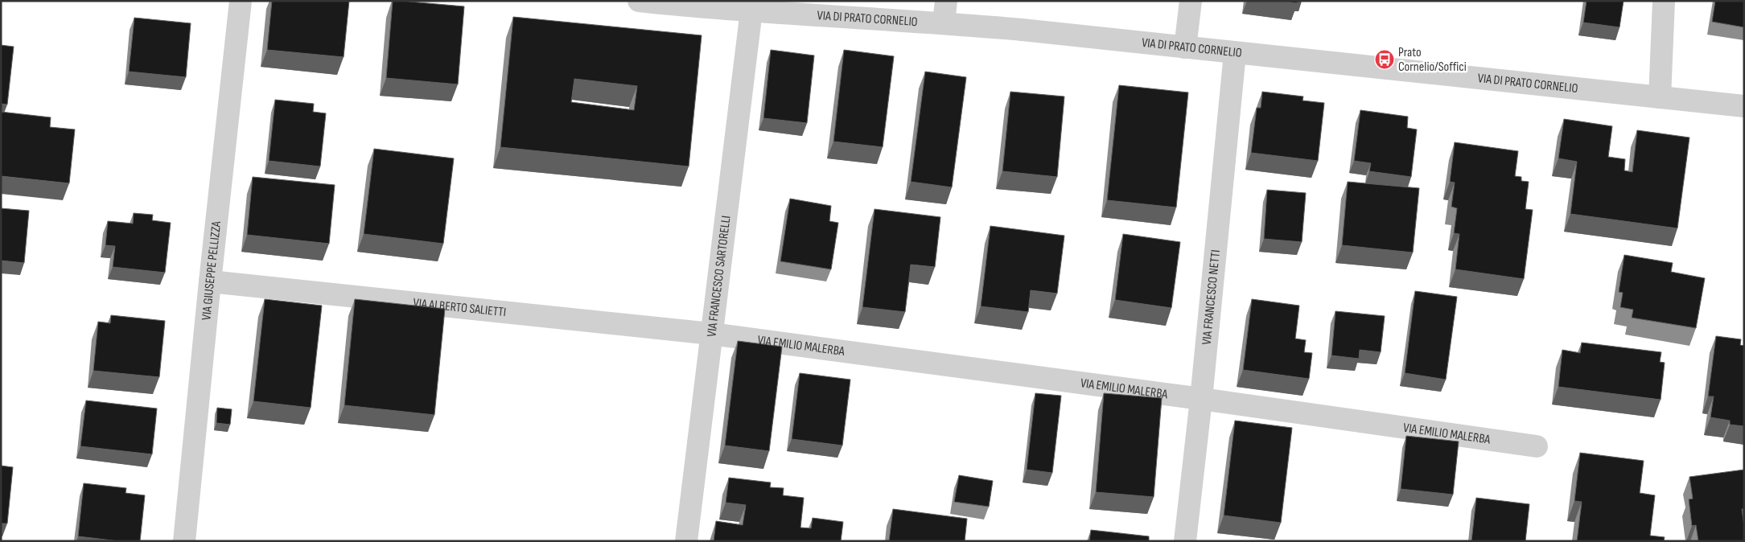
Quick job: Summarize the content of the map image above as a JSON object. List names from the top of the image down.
{
  "streets": {
    "street": [
      "VIA DI PRATO CORNELIO",
      "VIA GIUSEPPE PELLIZZA",
      "VIA FRANCESCO SARTORELLI",
      "VIA FRANCESCO NETTI",
      "VIA ALBERTO SALIETTI",
      "VIA EMILIO MALERBA"
    ]
  },
  "crossings": [
    ["VIA DI PRATO CORNELIO", "VIA FRANCESCO SARTORELLI"],
    ["VIA DI PRATO CORNELIO", "VIA FRANCESCO NETTI"],
    ["VIA GIUSEPPE PELLIZZA", "VIA ALBERTO SALIETTI"],
    ["VIA FRANCESCO SARTORELLI", "VIA ALBERTO SALIETTI"],
    ["VIA FRANCESCO SARTORELLI", "VIA EMILIO MALERBA"],
    ["VIA FRANCESCO NETTI", "VIA EMILIO MALERBA"],
    ["VIA ALBERTO SALIETTI", "VIA EMILIO MALERBA"]
  ],
  "places": {
    "bus stop": ["Prato Cornelio/Soffici"]
  }
}
